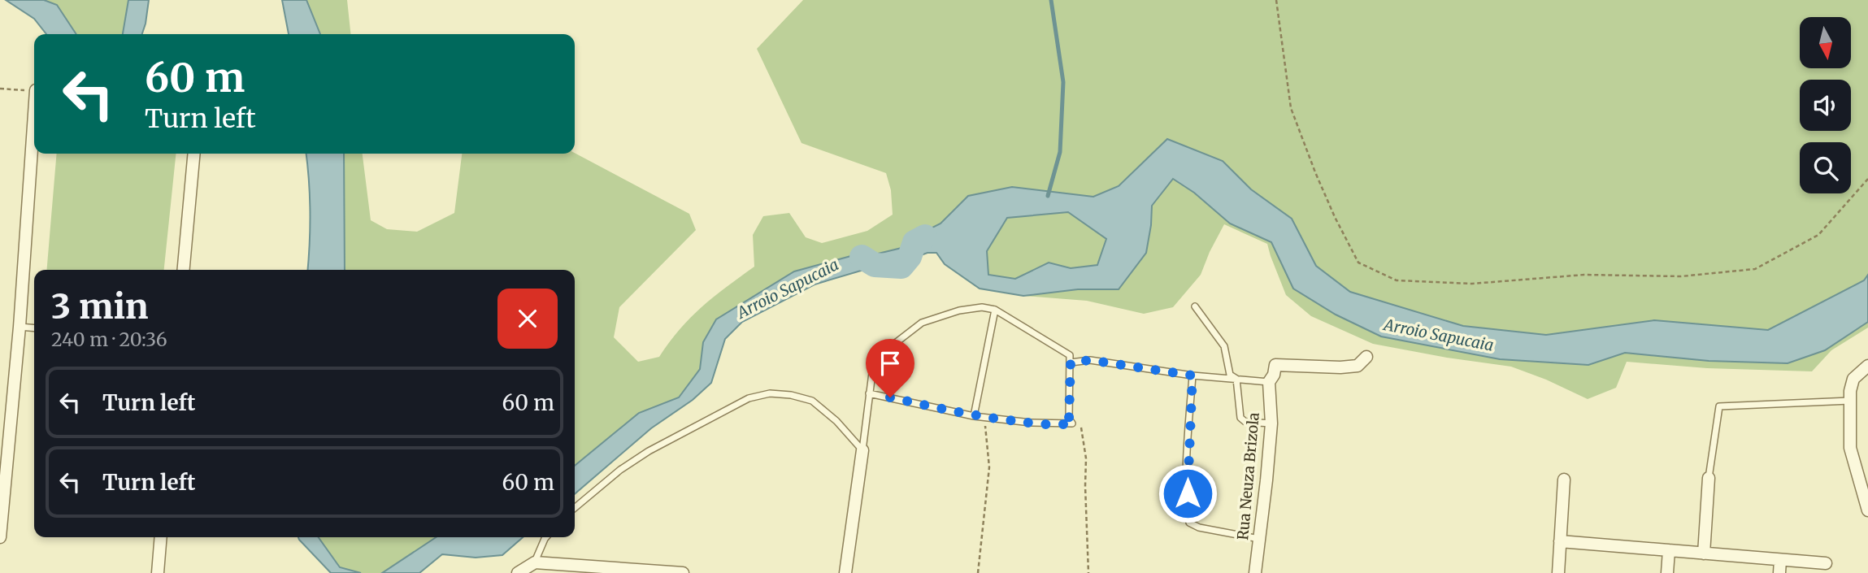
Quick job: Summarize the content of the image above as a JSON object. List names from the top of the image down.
{
  "streets": {
    "street": ["Rua Neuza Brizola"]
  },
  "water": ["Arroio Sapucaia"],
  "north": "bottom",
  "page": {
    "turn": ["60 m", "Turn left"],
    "heading": ["3 min", "240 m · 20:36"],
    "list": [
      {
        "name": "Turn left",
        "value": "60 m"
      },
      {
        "name": "Turn left",
        "value": "60 m"
      }
    ]
  }
}
